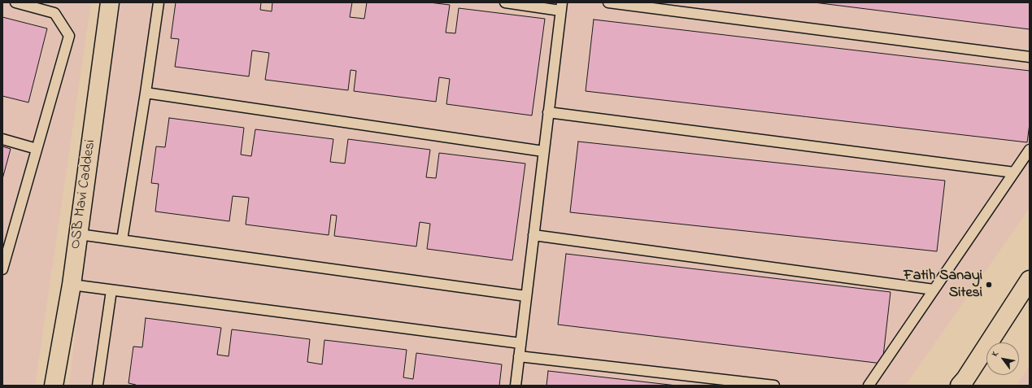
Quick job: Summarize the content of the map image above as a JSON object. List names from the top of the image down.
{
  "streets": {
    "street": ["OSB Mavi Caddesi"]
  },
  "places": ["Fatih Sanayi Sitesi"],
  "north": "top left"
}
